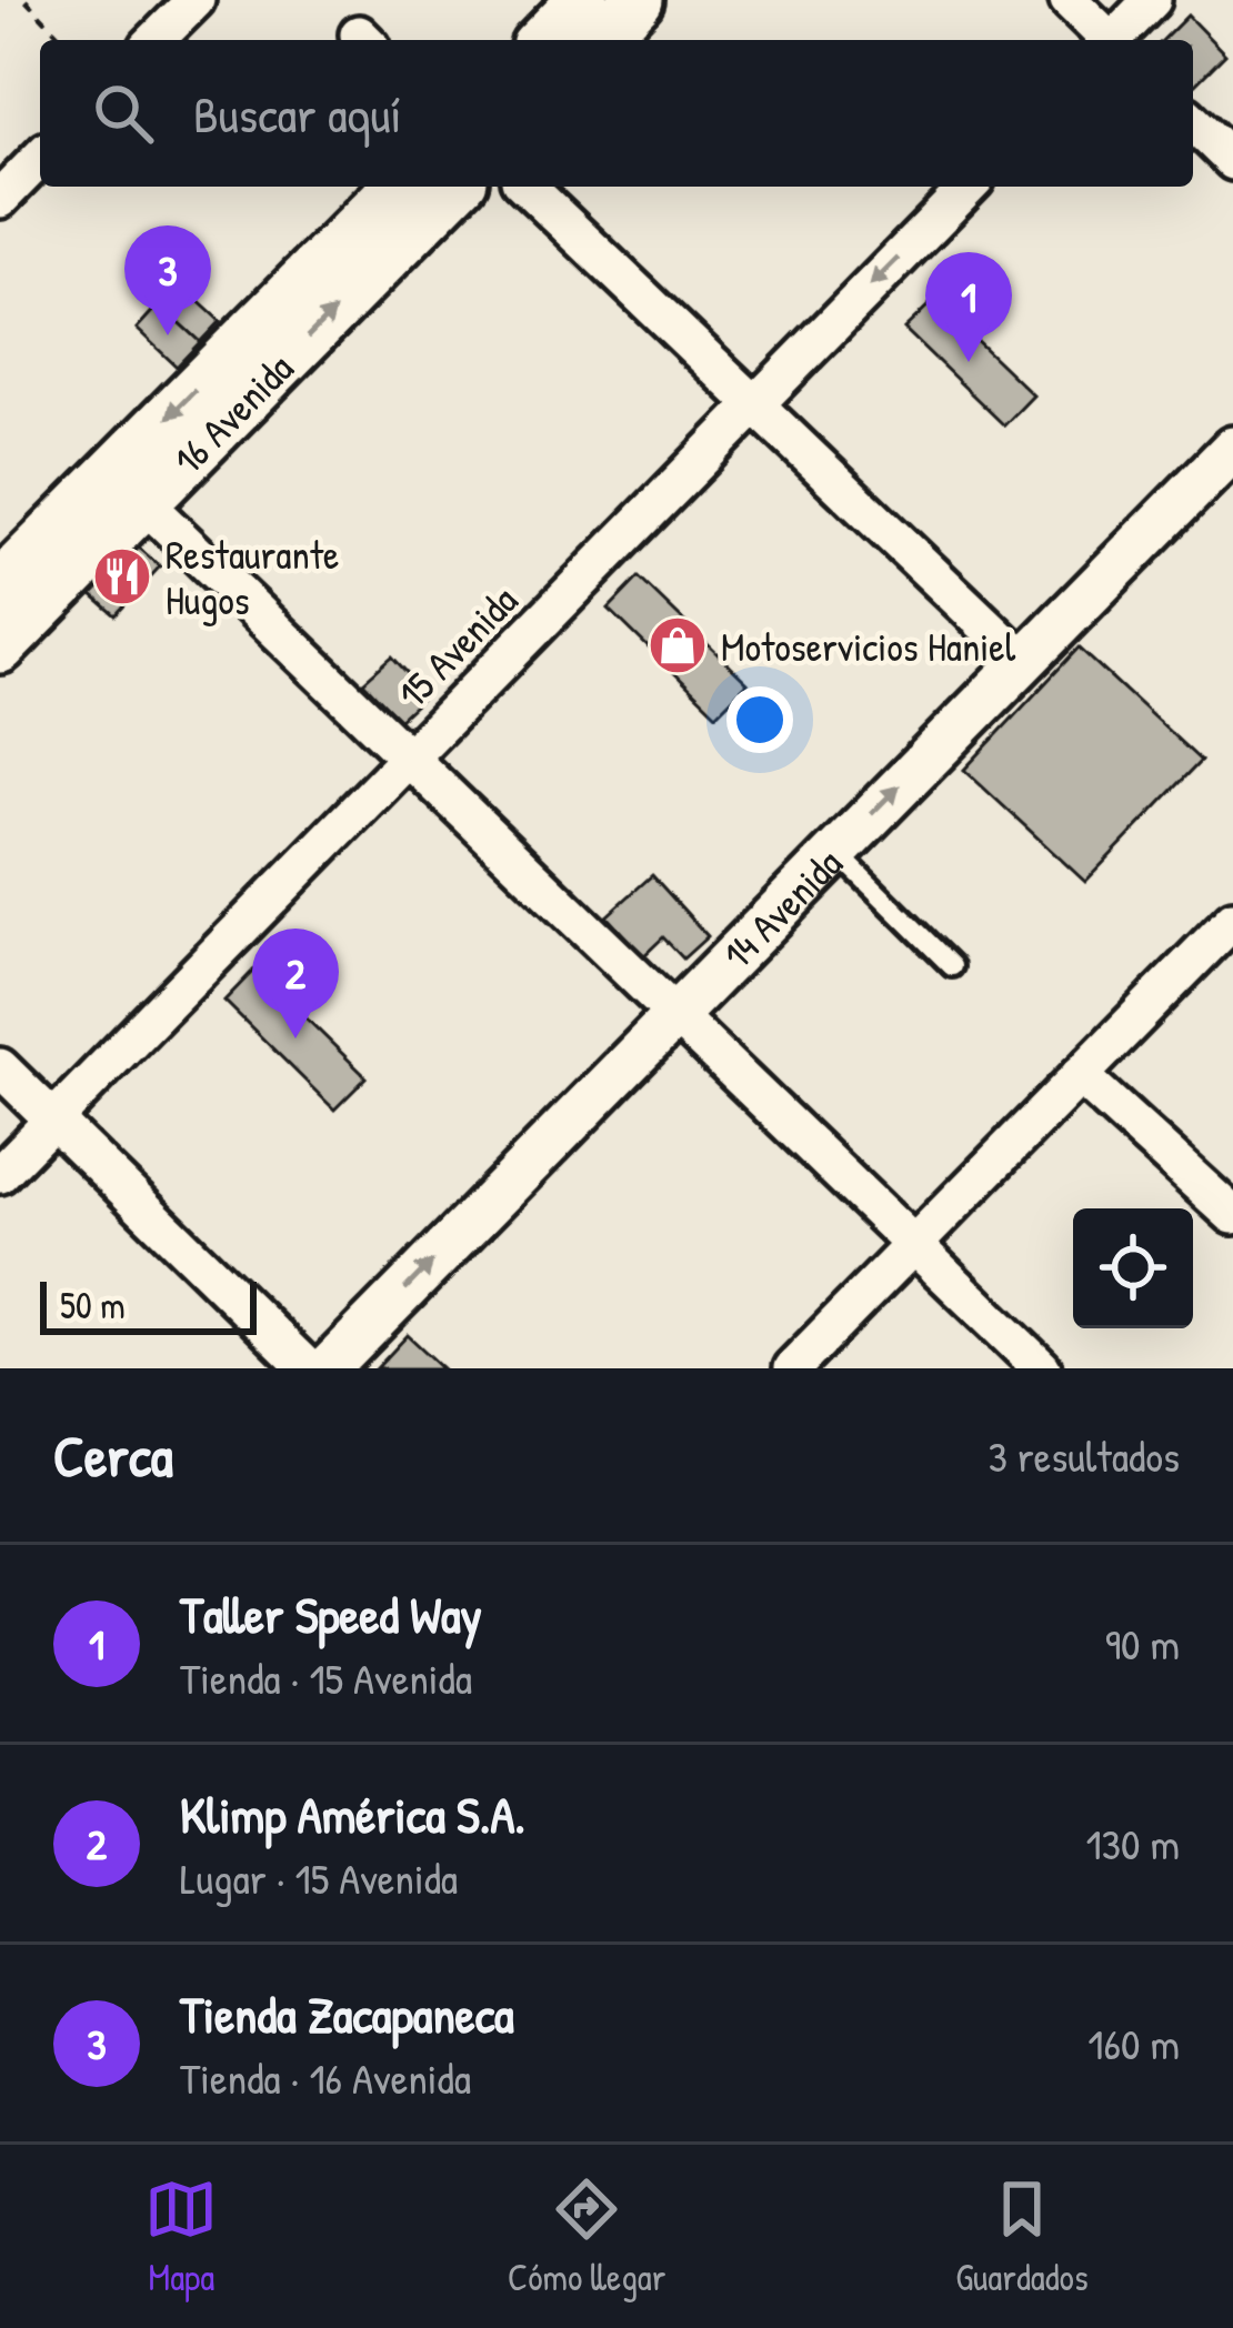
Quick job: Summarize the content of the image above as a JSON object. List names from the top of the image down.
{
  "streets": {
    "main road": ["16 Avenida"],
    "street": ["15 Avenida", "14 Avenida"]
  },
  "places": {
    "restaurant": ["Restaurante Hugos"],
    "shop": ["Motoservicios Haniel"]
  },
  "scale_bar": "50 m",
  "page": {
    "search": "Buscar aquí",
    "pins": ["3", "1", "2"],
    "scale": "50 m",
    "heading": ["Cerca", "3 resultados"],
    "list": [
      {
        "mark": "1",
        "name": "Taller Speed Way",
        "note": "Tienda · 15 Avenida",
        "value": "90 m"
      },
      {
        "mark": "2",
        "name": "Klimp América S.A.",
        "note": "Lugar · 15 Avenida",
        "value": "130 m"
      },
      {
        "mark": "3",
        "name": "Tienda Zacapaneca",
        "note": "Tienda · 16 Avenida",
        "value": "160 m"
      }
    ],
    "nav": ["Mapa", "Cómo llegar", "Guardados"]
  }
}
